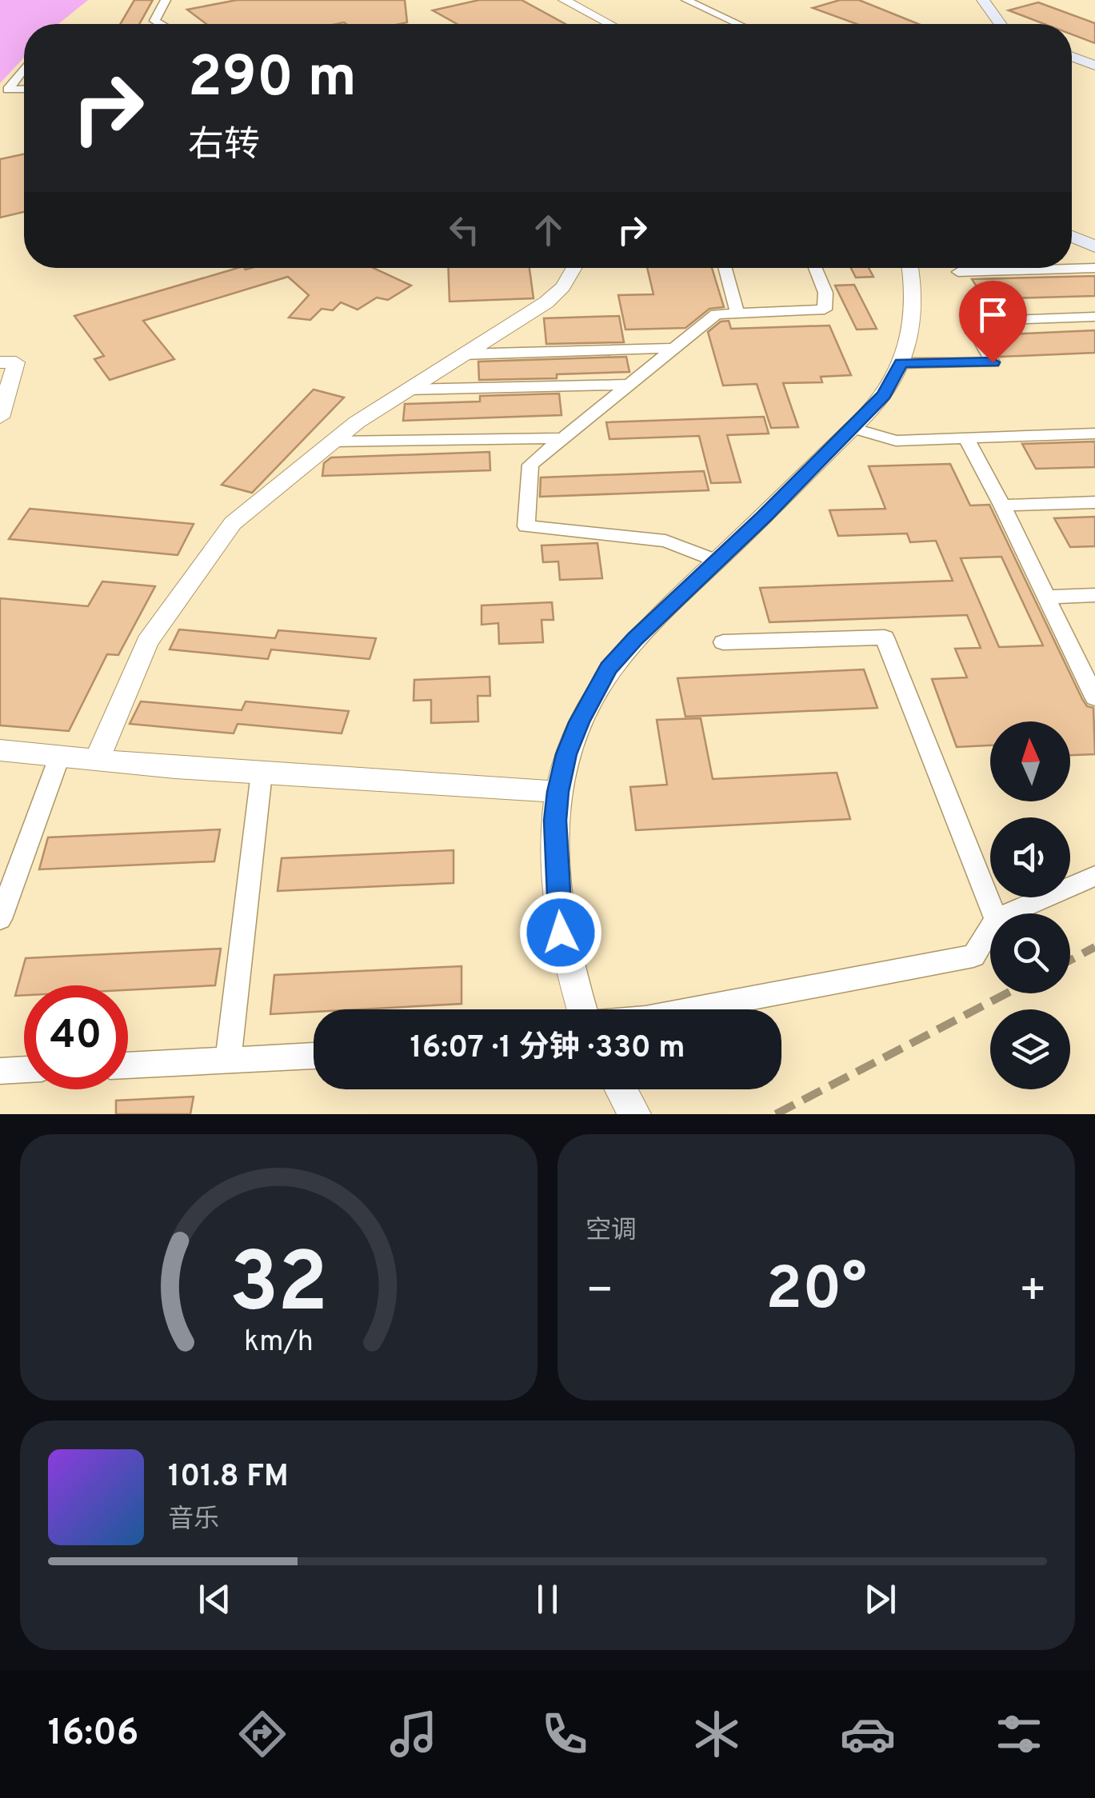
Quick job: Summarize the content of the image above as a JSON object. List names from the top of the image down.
{
  "north": "top",
  "page": {
    "turn": ["290 m", "右转"],
    "limit": "40",
    "trip": "16:07 · 1 分钟 · 330 m",
    "tile": "空调",
    "heat": ["−", "20°", "+"],
    "song": ["101.8 FM", "音乐"],
    "tabs": "16:06",
    "gauge": ["32", "km/h"]
  }
}
